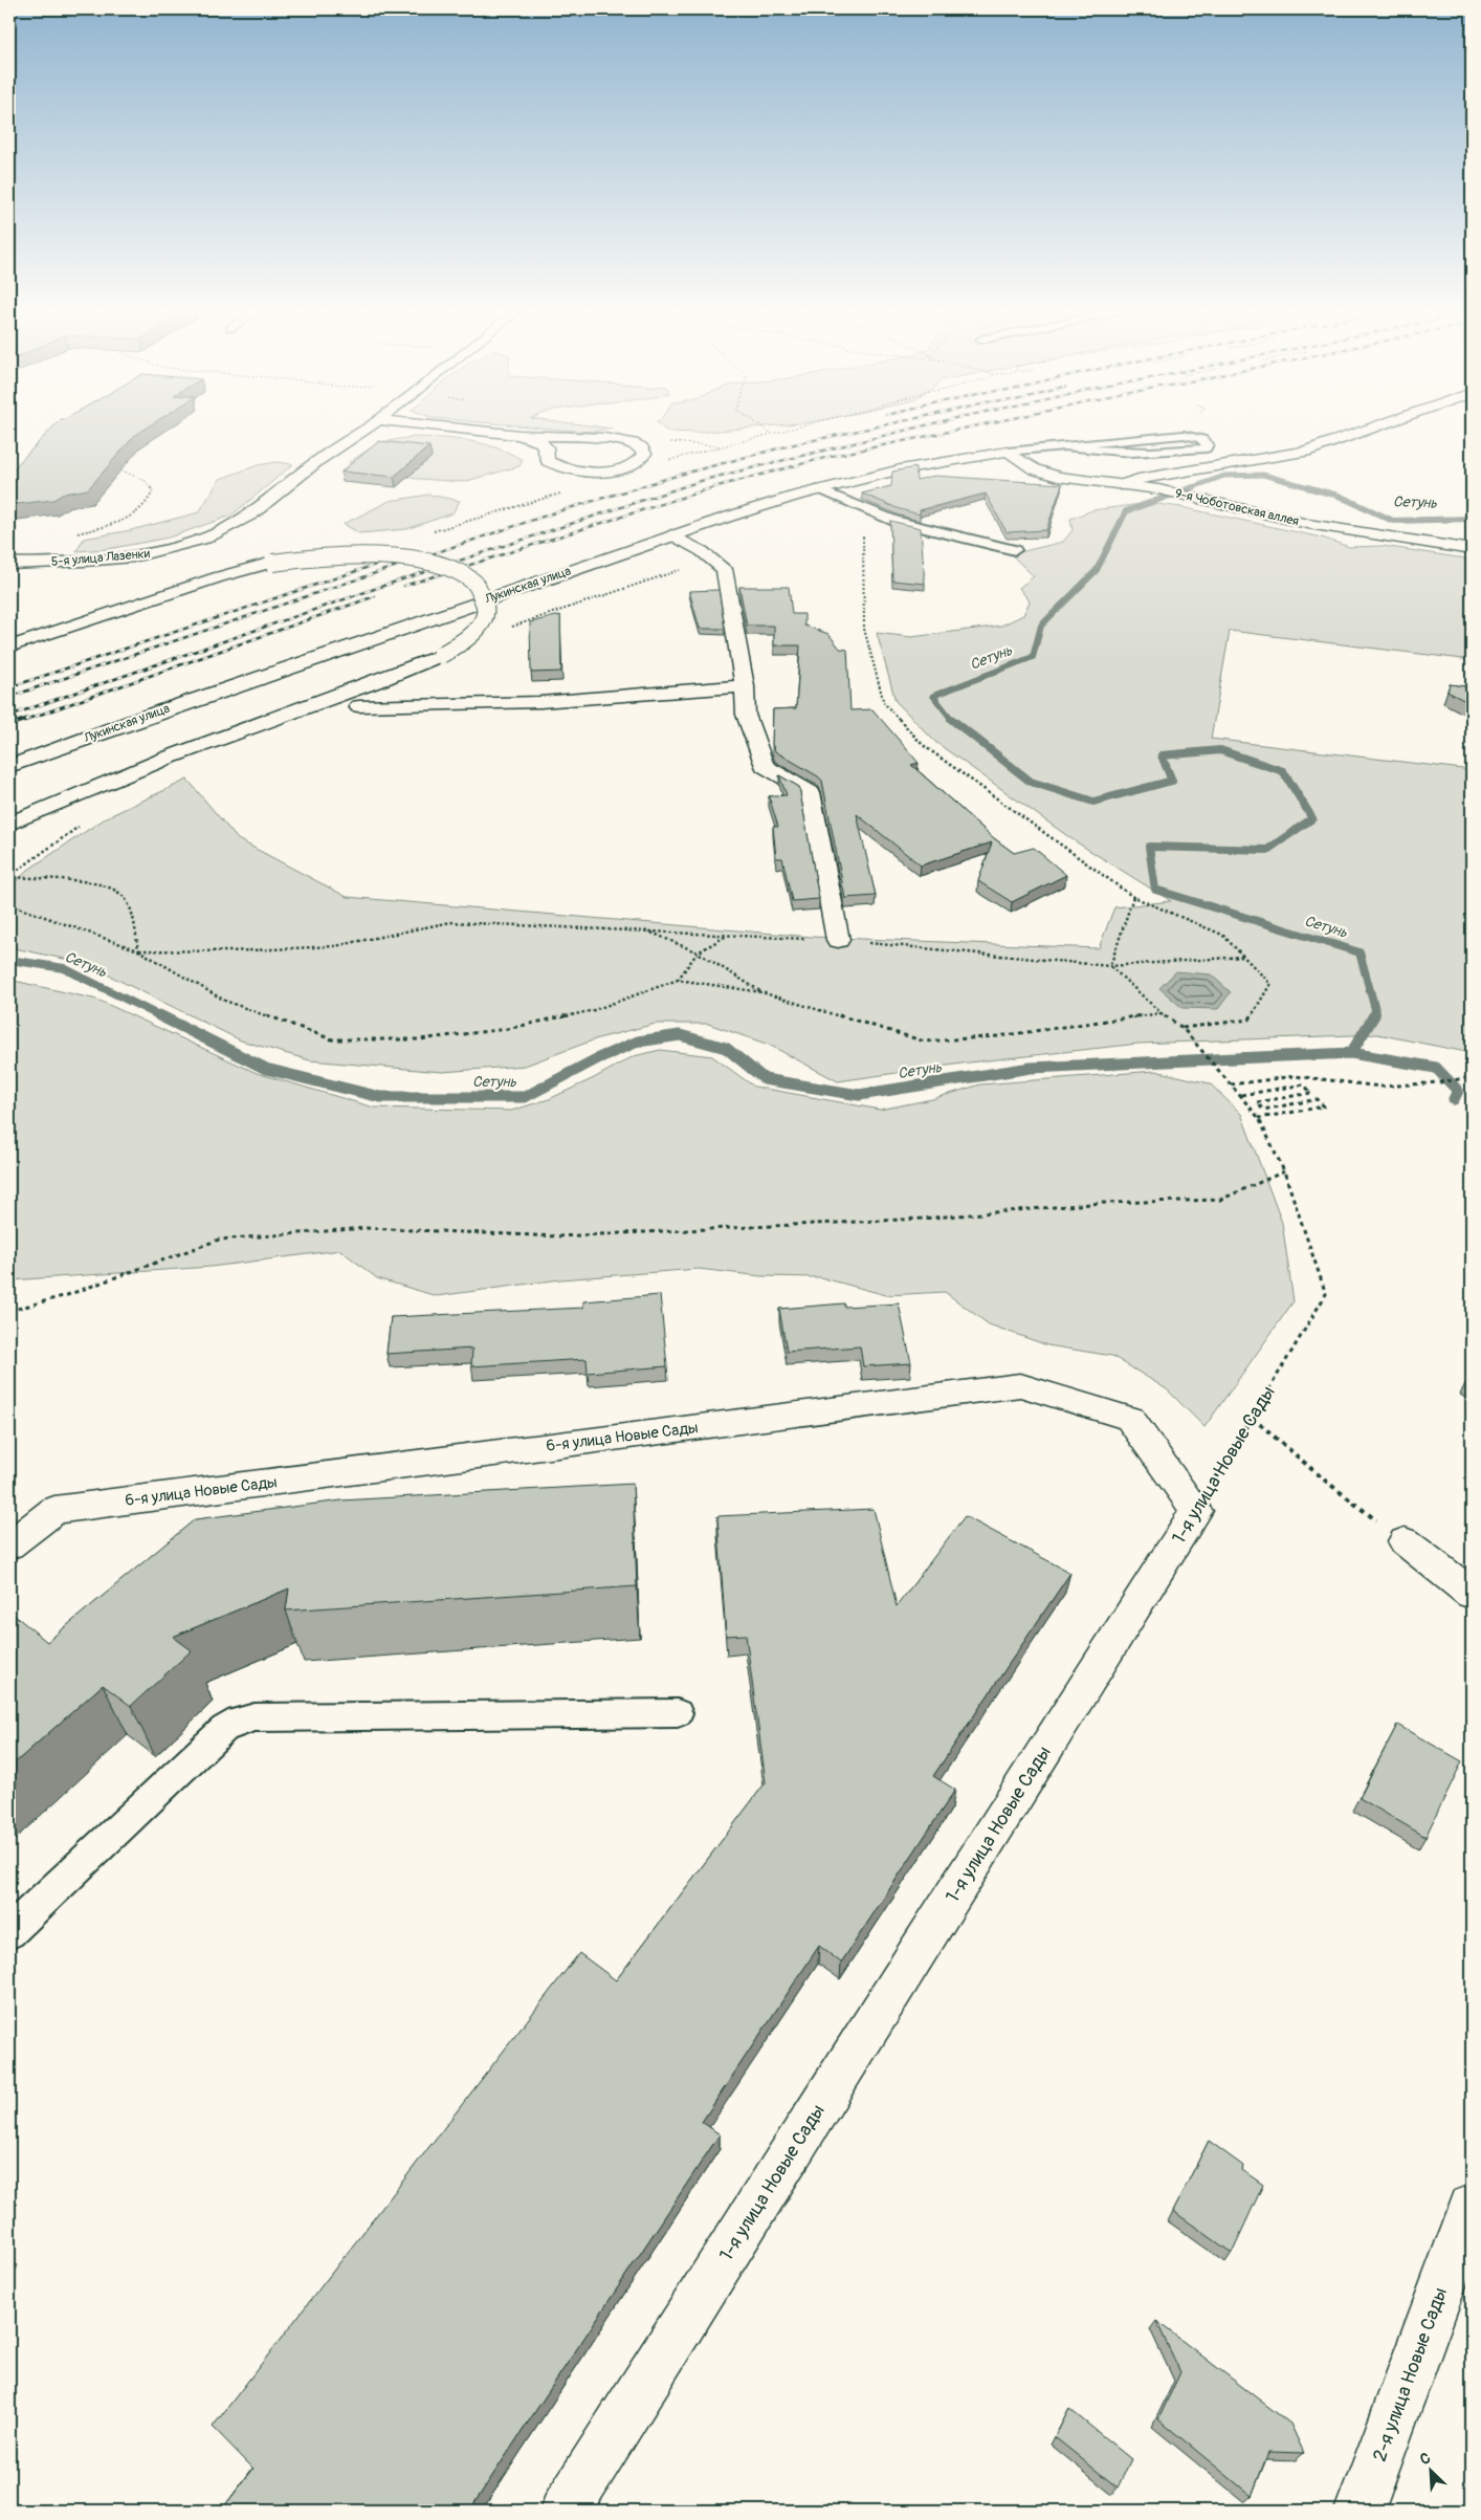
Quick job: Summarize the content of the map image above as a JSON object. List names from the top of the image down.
{
  "streets": {
    "street": [
      "9-я Чоботовская аллея",
      "5-я улица Лазенки",
      "Лукинская улица",
      "6-я улица Новые Сады",
      "1-я улица Новые Сады",
      "2-я улица Новые Сады"
    ]
  },
  "crossings": [
    ["9-я Чоботовская аллея", "Лукинская улица"],
    ["6-я улица Новые Сады", "1-я улица Новые Сады"]
  ],
  "water": ["Сетунь"],
  "north": "top left"
}
